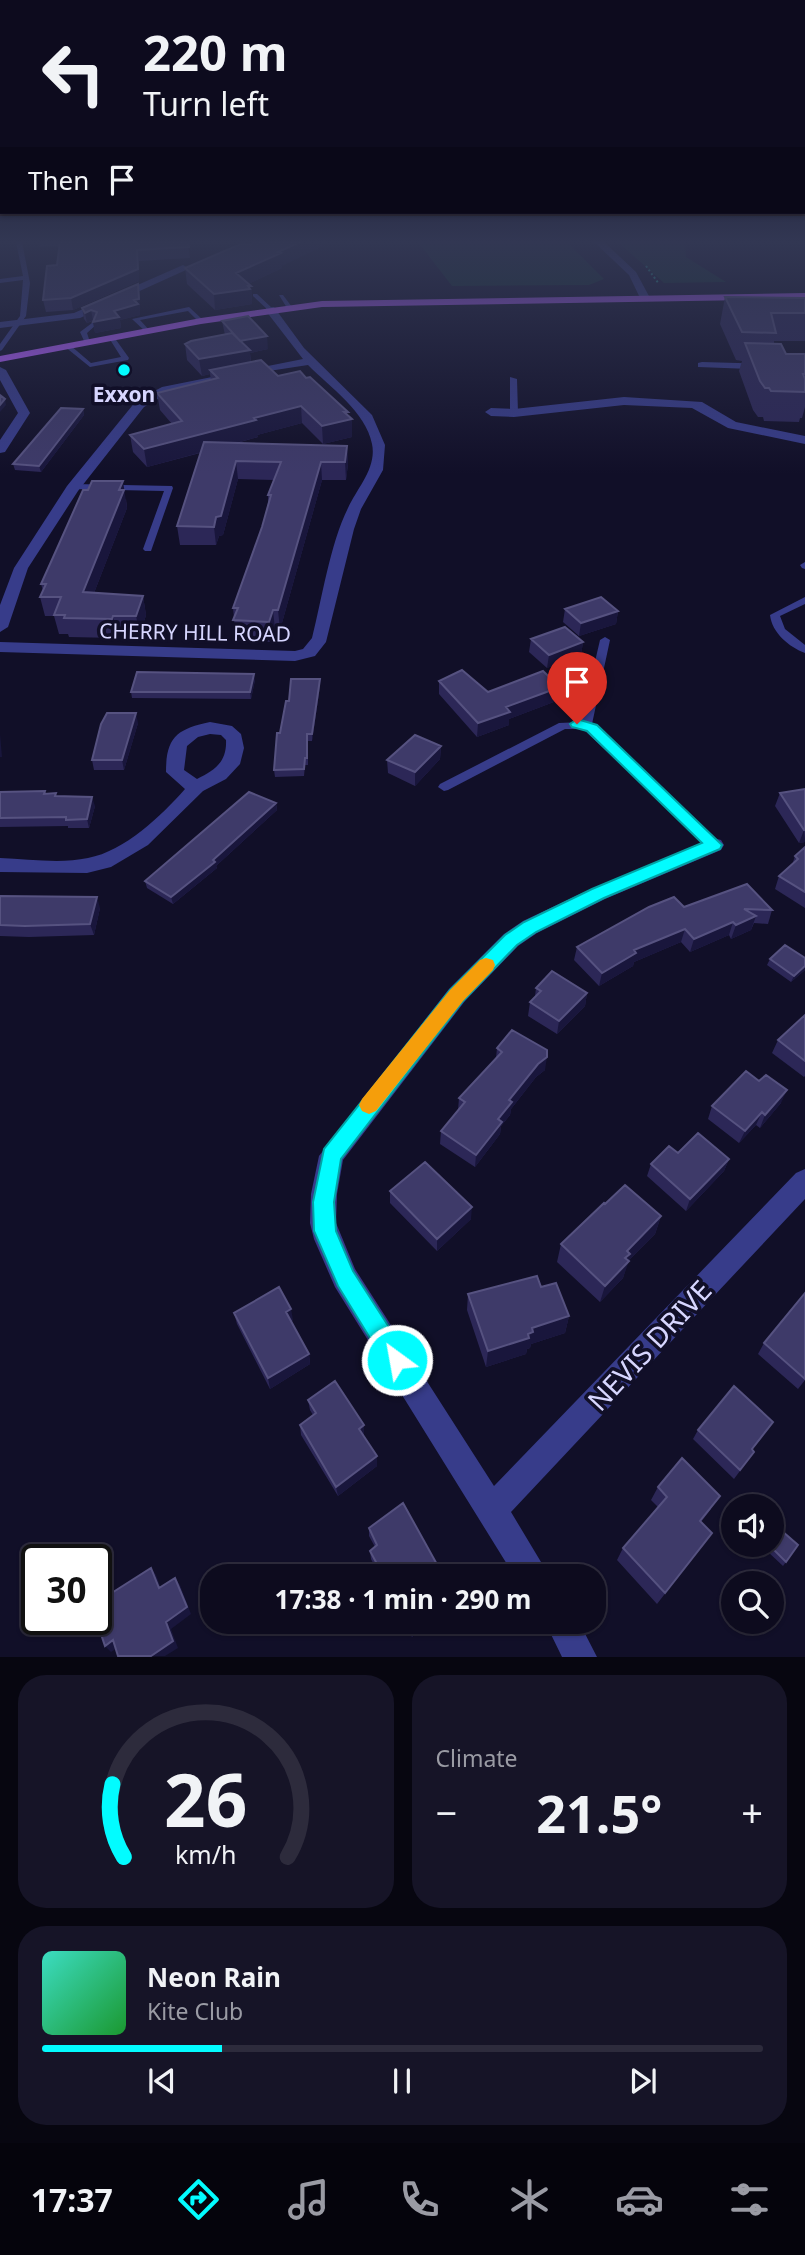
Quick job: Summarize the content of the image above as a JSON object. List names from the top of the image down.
{
  "streets": {
    "street": ["CHERRY HILL ROAD", "NEVIS DRIVE"]
  },
  "places": ["Exxon"],
  "page": {
    "turn": ["220 m", "Turn left"],
    "then": "Then",
    "limit": "30",
    "trip": "17:38 · 1 min · 290 m",
    "tile": "Climate",
    "heat": ["−", "21.5°", "+"],
    "song": ["Neon Rain", "Kite Club"],
    "tabs": "17:37",
    "gauge": ["26", "km/h"]
  }
}
